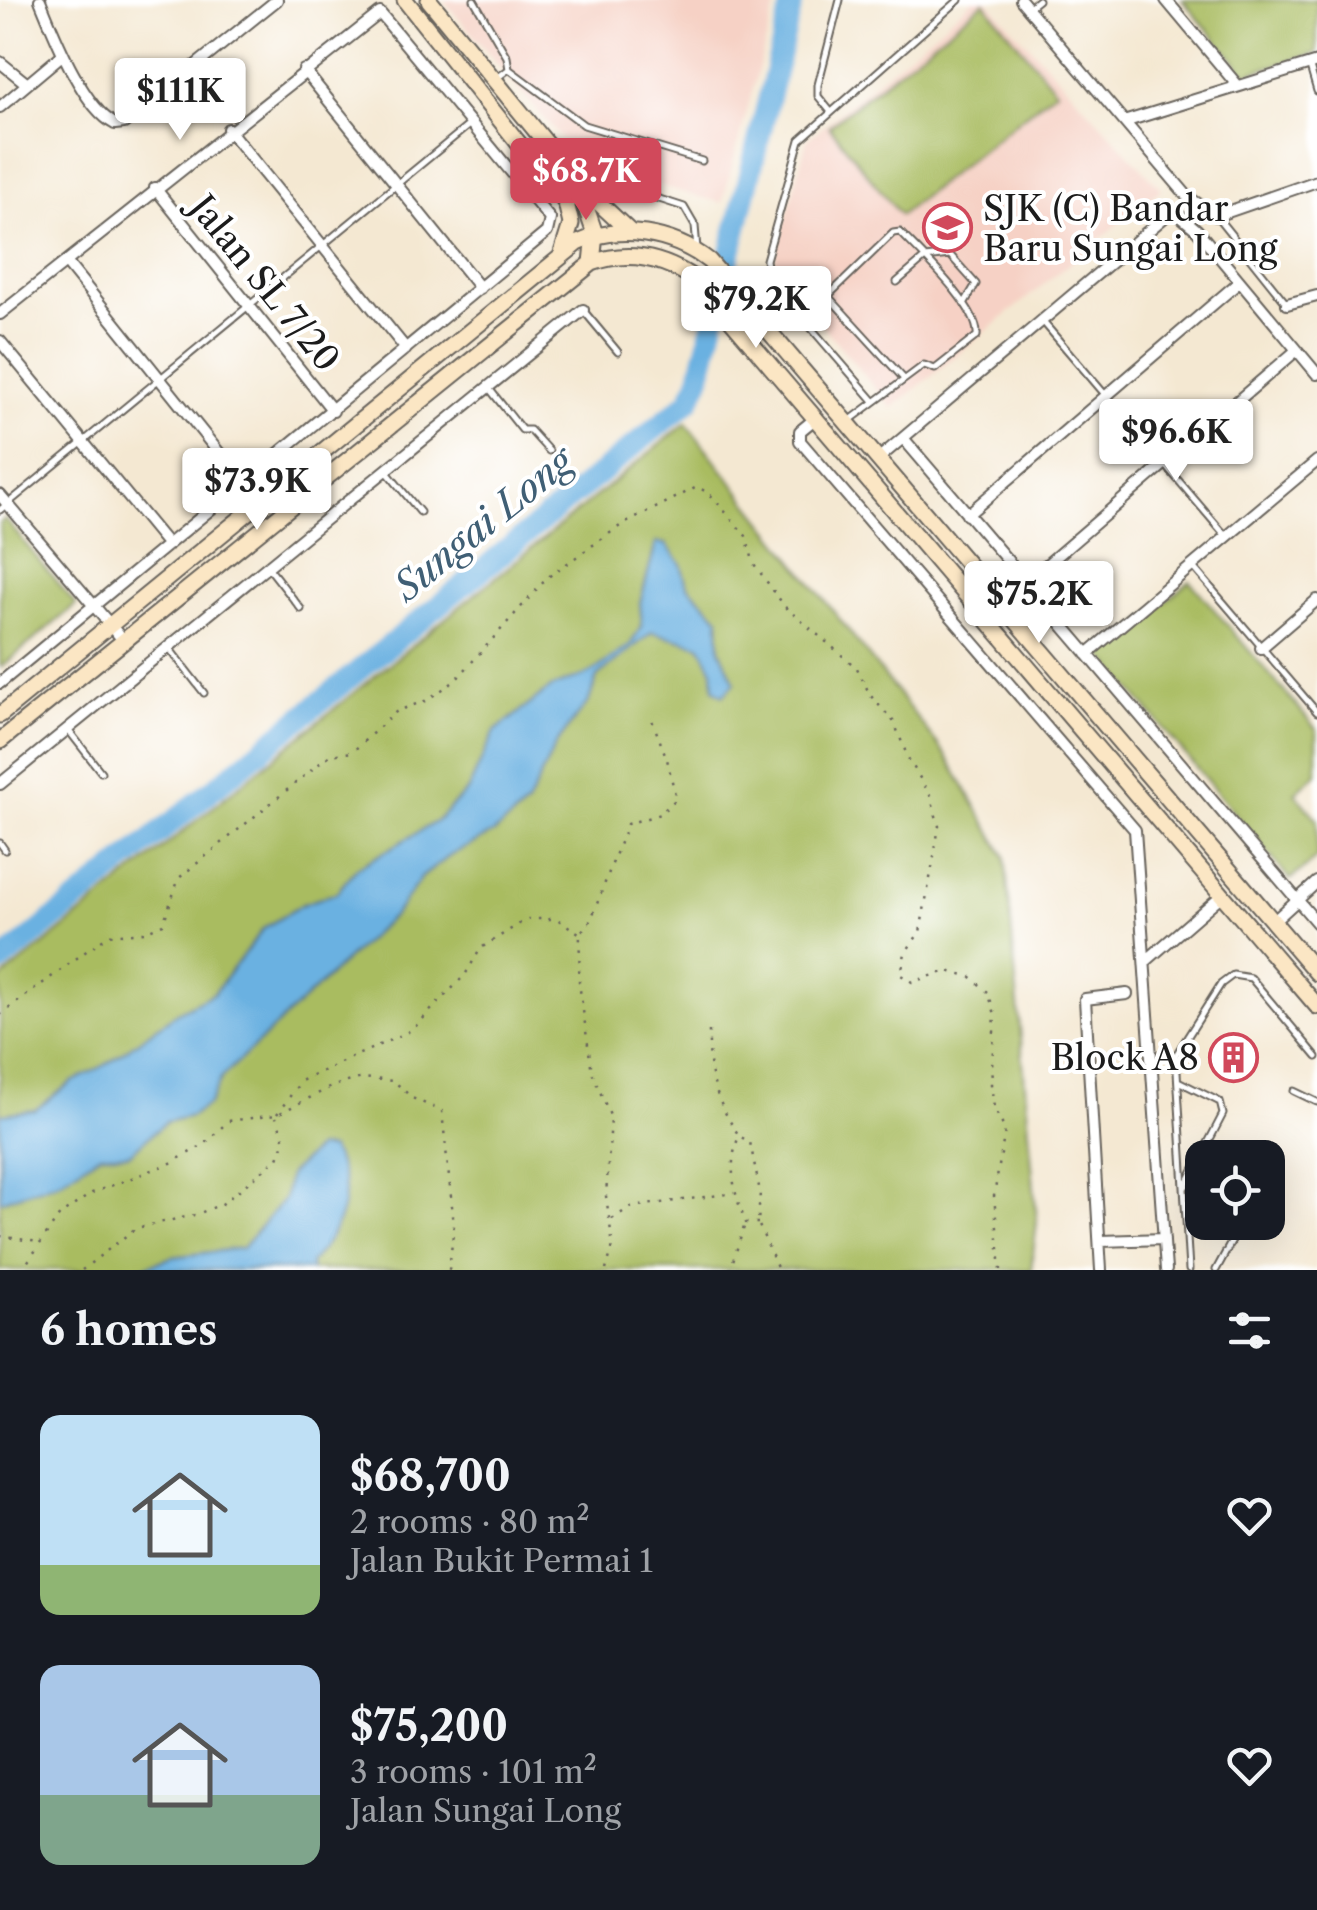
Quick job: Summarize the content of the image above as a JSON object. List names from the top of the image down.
{
  "streets": {
    "street": ["Jalan SL 7/20"]
  },
  "water": ["Sungai Long"],
  "places": {
    "school or university": ["SJK (C) Bandar Baru Sungai Long"],
    "building": ["Block A8"]
  },
  "page": {
    "price": [
      "$111K",
      "$68.7K",
      "$79.2K",
      "$96.6K",
      "$73.9K",
      "$75.2K"
    ],
    "heading": "6 homes",
    "list": [
      {
        "name": "$68,700",
        "note": "2 rooms · 80 m² · Jalan Bukit Permai 1"
      },
      {
        "name": "$75,200",
        "note": "3 rooms · 101 m² · Jalan Sungai Long"
      }
    ]
  }
}
